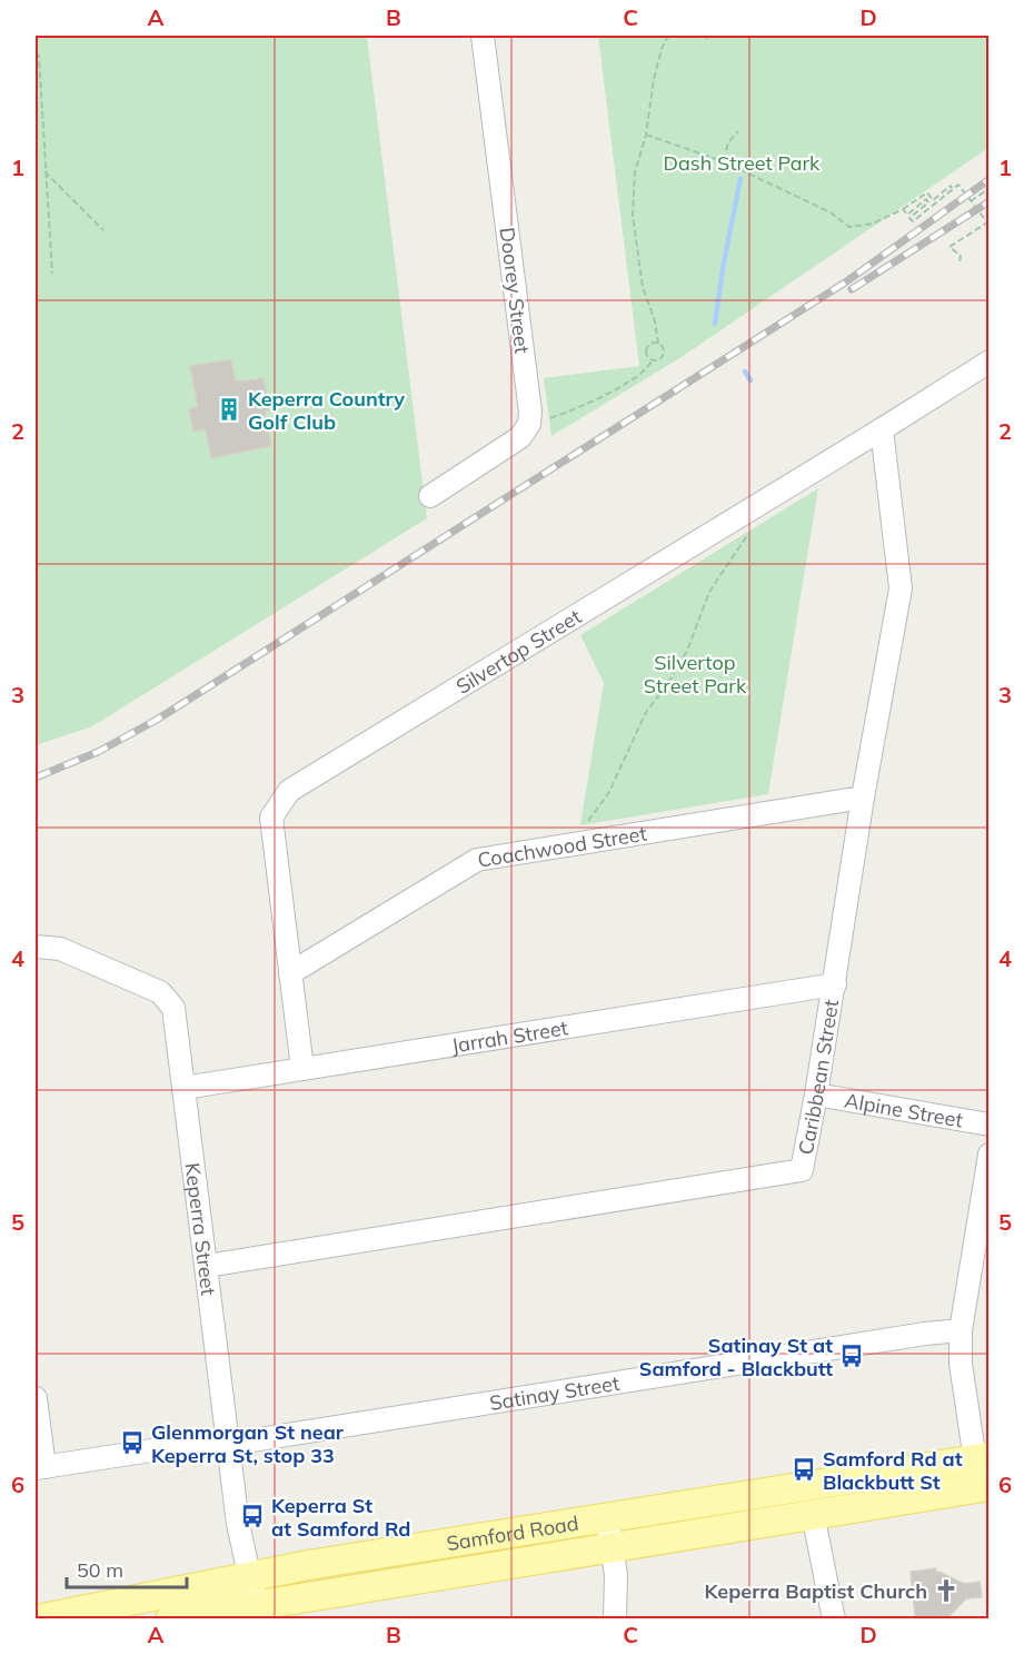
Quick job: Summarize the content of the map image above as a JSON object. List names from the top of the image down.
{
  "streets": {
    "main road": ["Samford Road"],
    "street": [
      "Doorey Street",
      "Silvertop Street",
      "Coachwood Street",
      "Jarrah Street",
      "Caribbean Street",
      "Alpine Street",
      "Keperra Street",
      "Satinay Street"
    ]
  },
  "crossings": [
    ["Silvertop Street", "Coachwood Street"],
    ["Silvertop Street", "Jarrah Street"],
    ["Silvertop Street", "Caribbean Street"],
    ["Coachwood Street", "Caribbean Street"],
    ["Jarrah Street", "Caribbean Street"],
    ["Jarrah Street", "Keperra Street"],
    ["Caribbean Street", "Alpine Street"],
    ["Caribbean Street", "Keperra Street"],
    ["Keperra Street", "Satinay Street"],
    ["Keperra Street", "Samford Road"]
  ],
  "parks": ["Dash Street Park", "Silvertop Street Park"],
  "places": {
    "building": ["Keperra Country Golf Club"],
    "bus stop": [
      "Satinay St at Samford - Blackbutt",
      "Glenmorgan St near Keperra St, stop 33",
      "Samford Rd at Blackbutt St",
      "Keperra St at Samford Rd"
    ],
    "church": ["Keperra Baptist Church"]
  },
  "scale_bar": "50 m",
  "grid": {
    "columns": [
      "A",
      "B",
      "C",
      "D"
    ],
    "rows": [
      "1",
      "2",
      "3",
      "4",
      "5",
      "6"
    ]
  }
}
